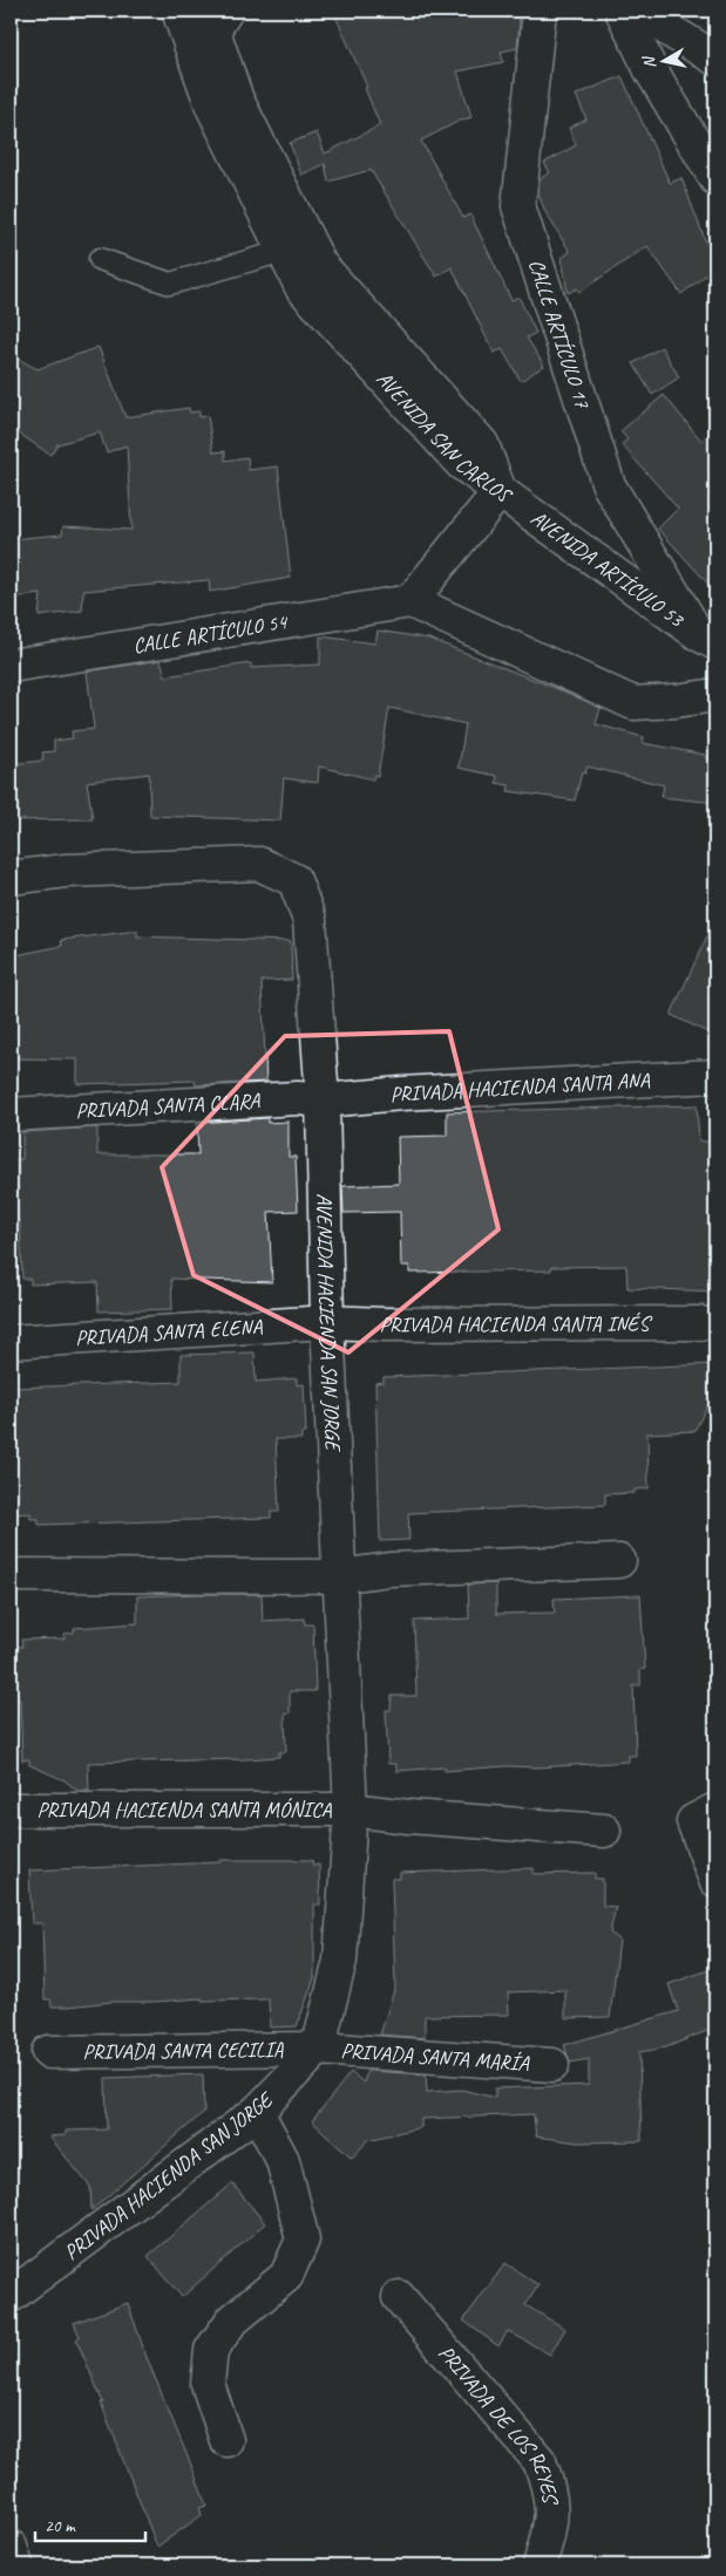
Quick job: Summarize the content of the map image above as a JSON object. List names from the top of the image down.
{
  "streets": {
    "street": [
      "CALLE ARTÍCULO 17",
      "AVENIDA SAN CARLOS",
      "AVENIDA ARTÍCULO 53",
      "CALLE ARTÍCULO 54",
      "PRIVADA HACIENDA SANTA ANA",
      "PRIVADA SANTA CLARA",
      "AVENIDA HACIENDA SAN JORGE",
      "PRIVADA HACIENDA SANTA INÉS",
      "PRIVADA SANTA ELENA",
      "PRIVADA HACIENDA SANTA MÓNICA",
      "PRIVADA SANTA CECILIA",
      "PRIVADA SANTA MARÍA",
      "PRIVADA HACIENDA SAN JORGE",
      "PRIVADA DE LOS REYES"
    ]
  },
  "crossings": [
    ["CALLE ARTÍCULO 17", "AVENIDA ARTÍCULO 53"],
    ["AVENIDA SAN CARLOS", "AVENIDA ARTÍCULO 53"],
    ["PRIVADA HACIENDA SANTA ANA", "PRIVADA SANTA CLARA"],
    ["PRIVADA HACIENDA SANTA ANA", "AVENIDA HACIENDA SAN JORGE"],
    ["PRIVADA SANTA CLARA", "AVENIDA HACIENDA SAN JORGE"],
    ["AVENIDA HACIENDA SAN JORGE", "PRIVADA HACIENDA SANTA INÉS"],
    ["AVENIDA HACIENDA SAN JORGE", "PRIVADA SANTA ELENA"],
    ["AVENIDA HACIENDA SAN JORGE", "PRIVADA HACIENDA SANTA MÓNICA"],
    ["AVENIDA HACIENDA SAN JORGE", "PRIVADA SANTA CECILIA"],
    ["AVENIDA HACIENDA SAN JORGE", "PRIVADA SANTA MARÍA"],
    ["AVENIDA HACIENDA SAN JORGE", "PRIVADA HACIENDA SAN JORGE"],
    ["PRIVADA HACIENDA SANTA INÉS", "PRIVADA SANTA ELENA"],
    ["PRIVADA SANTA CECILIA", "PRIVADA SANTA MARÍA"],
    ["PRIVADA SANTA CECILIA", "PRIVADA HACIENDA SAN JORGE"],
    ["PRIVADA SANTA MARÍA", "PRIVADA HACIENDA SAN JORGE"]
  ],
  "scale_bar": "20 m",
  "north": "left"
}
